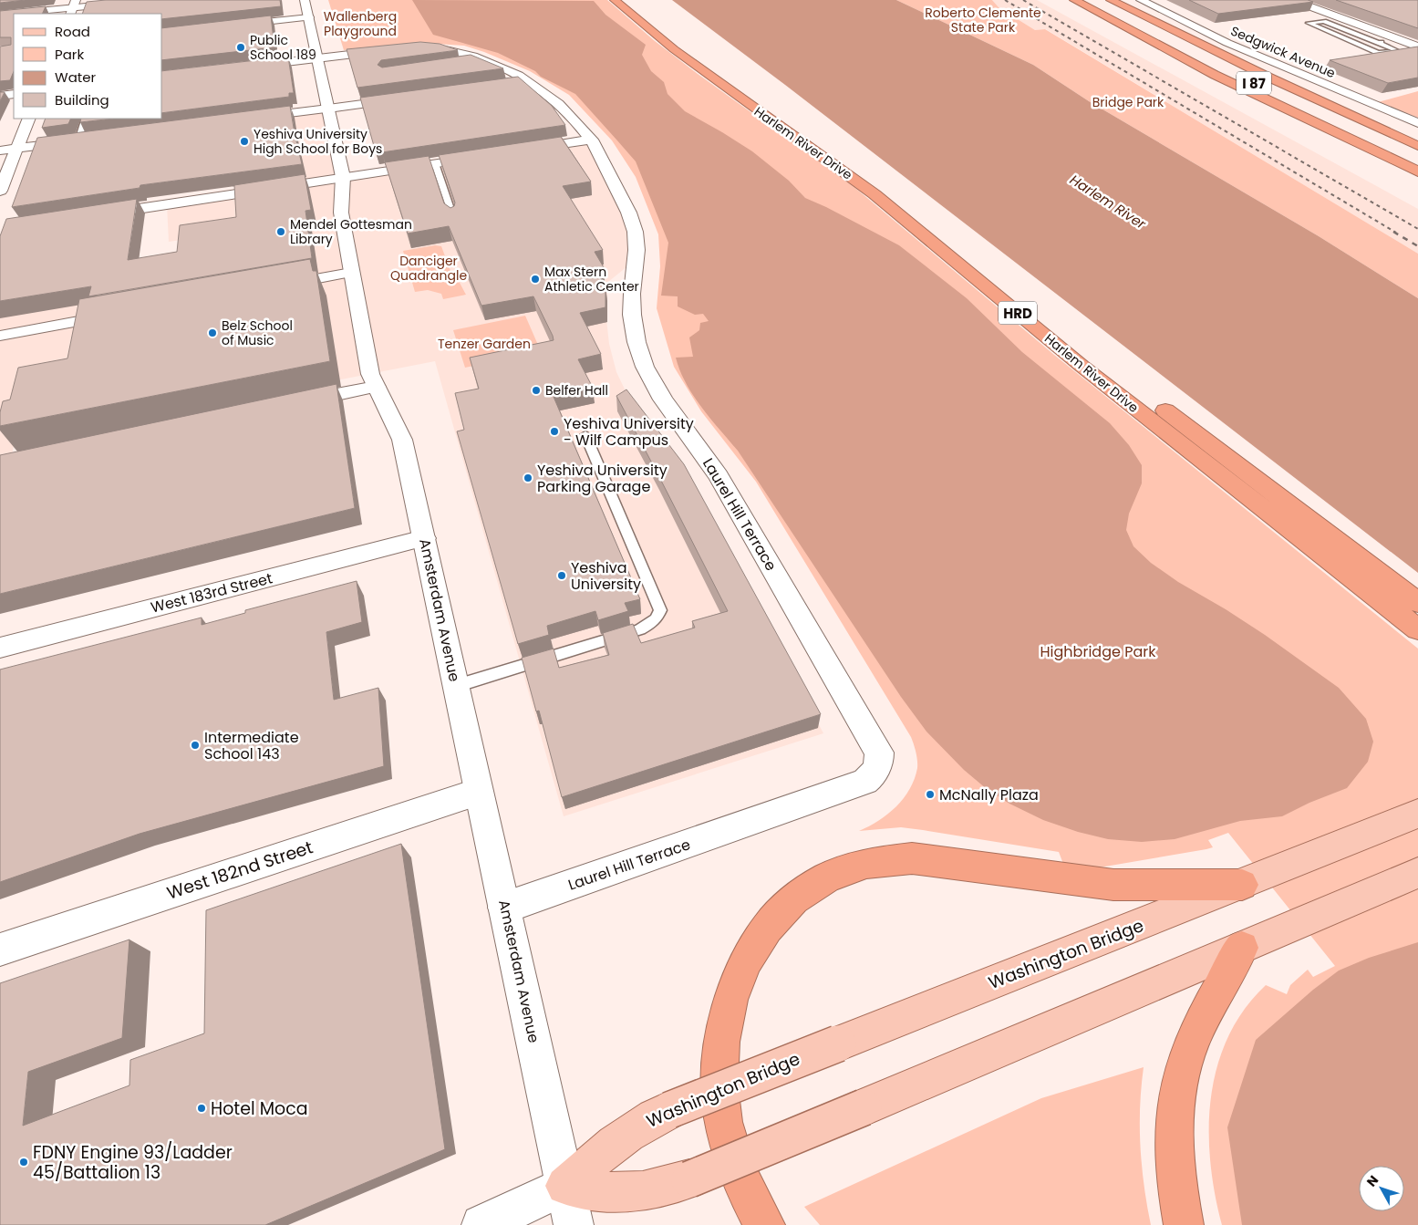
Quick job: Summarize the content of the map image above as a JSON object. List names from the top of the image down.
{
  "streets": {
    "highway": ["I 87", "Harlem River Drive", "HRD"],
    "main road": ["Washington Bridge"],
    "street": [
      "Sedgwick Avenue",
      "Laurel Hill Terrace",
      "West 183rd Street",
      "Amsterdam Avenue",
      "West 182nd Street"
    ]
  },
  "crossings": [
    ["Laurel Hill Terrace", "Amsterdam Avenue"],
    ["West 183rd Street", "Amsterdam Avenue"],
    ["Amsterdam Avenue", "West 182nd Street"],
    ["Amsterdam Avenue", "Washington Bridge"]
  ],
  "water": ["Harlem River"],
  "parks": [
    "Roberto Clemente State Park",
    "Wallenberg Playground",
    "Bridge Park",
    "Danciger Quadrangle",
    "Tenzer Garden",
    "Highbridge Park"
  ],
  "places": [
    "Public School 189",
    "Yeshiva University High School for Boys",
    "Mendel Gottesman Library",
    "Max Stern Athletic Center",
    "Belz School of Music",
    "Belfer Hall",
    "Yeshiva University - Wilf Campus",
    "Yeshiva University Parking Garage",
    "Yeshiva University",
    "Intermediate School 143",
    "McNally Plaza",
    "Hotel Moca",
    "FDNY Engine 93/Ladder 45/Battalion 13"
  ],
  "legend": [
    "Road",
    "Park",
    "Water",
    "Building"
  ],
  "north": "top left"
}
